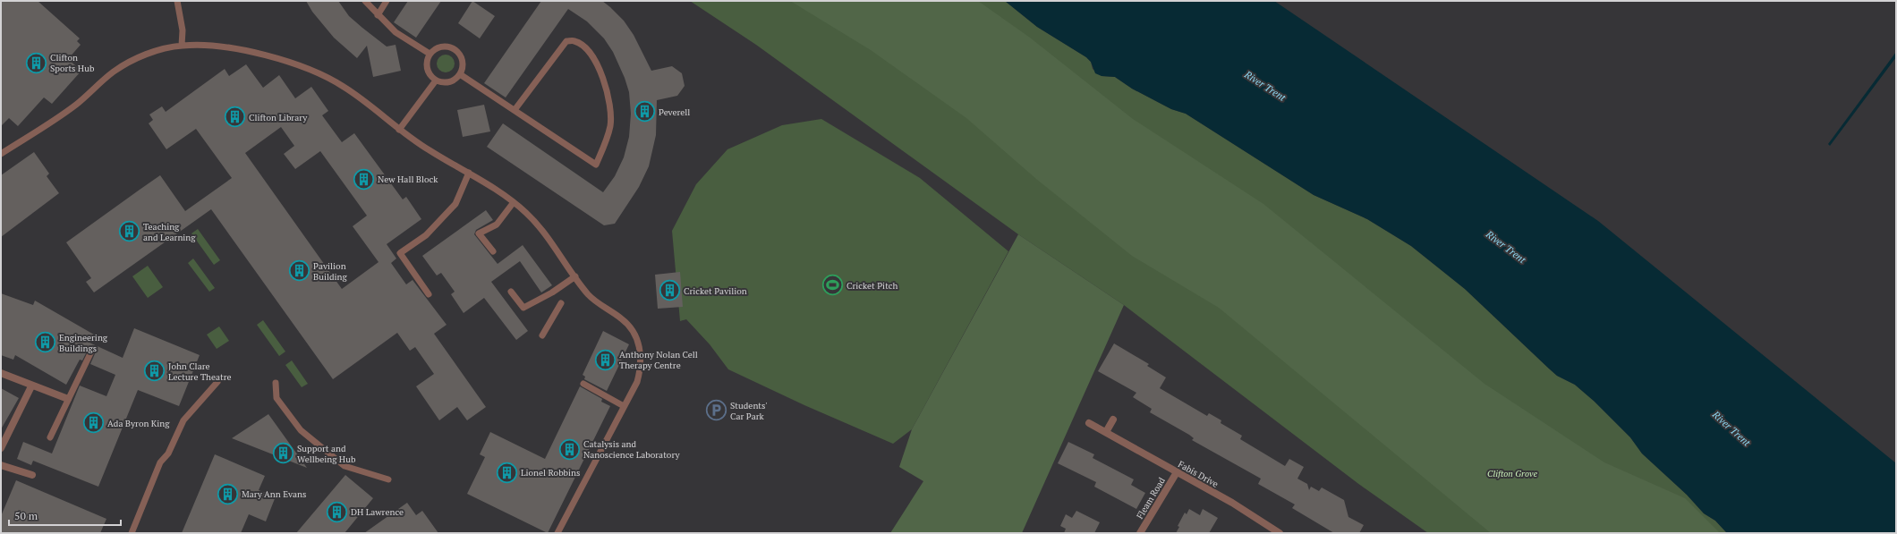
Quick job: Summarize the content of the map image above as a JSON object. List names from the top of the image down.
{
  "streets": {
    "street": ["Fabis Drive", "Fleam Road"]
  },
  "crossings": [
    ["Fabis Drive", "Fleam Road"]
  ],
  "water": ["River Trent"],
  "parks": ["Clifton Grove"],
  "places": {
    "building": [
      "Clifton Sports Hub",
      "Peverell",
      "Clifton Library",
      "New Hall Block",
      "Teaching and Learning",
      "Pavilion Building",
      "Cricket Pavilion",
      "Engineering Buildings",
      "Anthony Nolan Cell Therapy Centre",
      "John Clare Lecture Theatre",
      "Ada Byron King",
      "Catalysis and Nanoscience Laboratory",
      "Support and Wellbeing Hub",
      "Lionel Robbins",
      "Mary Ann Evans",
      "DH Lawrence"
    ],
    "sports": ["Cricket Pitch"],
    "parking": ["Students' Car Park"]
  },
  "scale_bar": "50 m"
}
